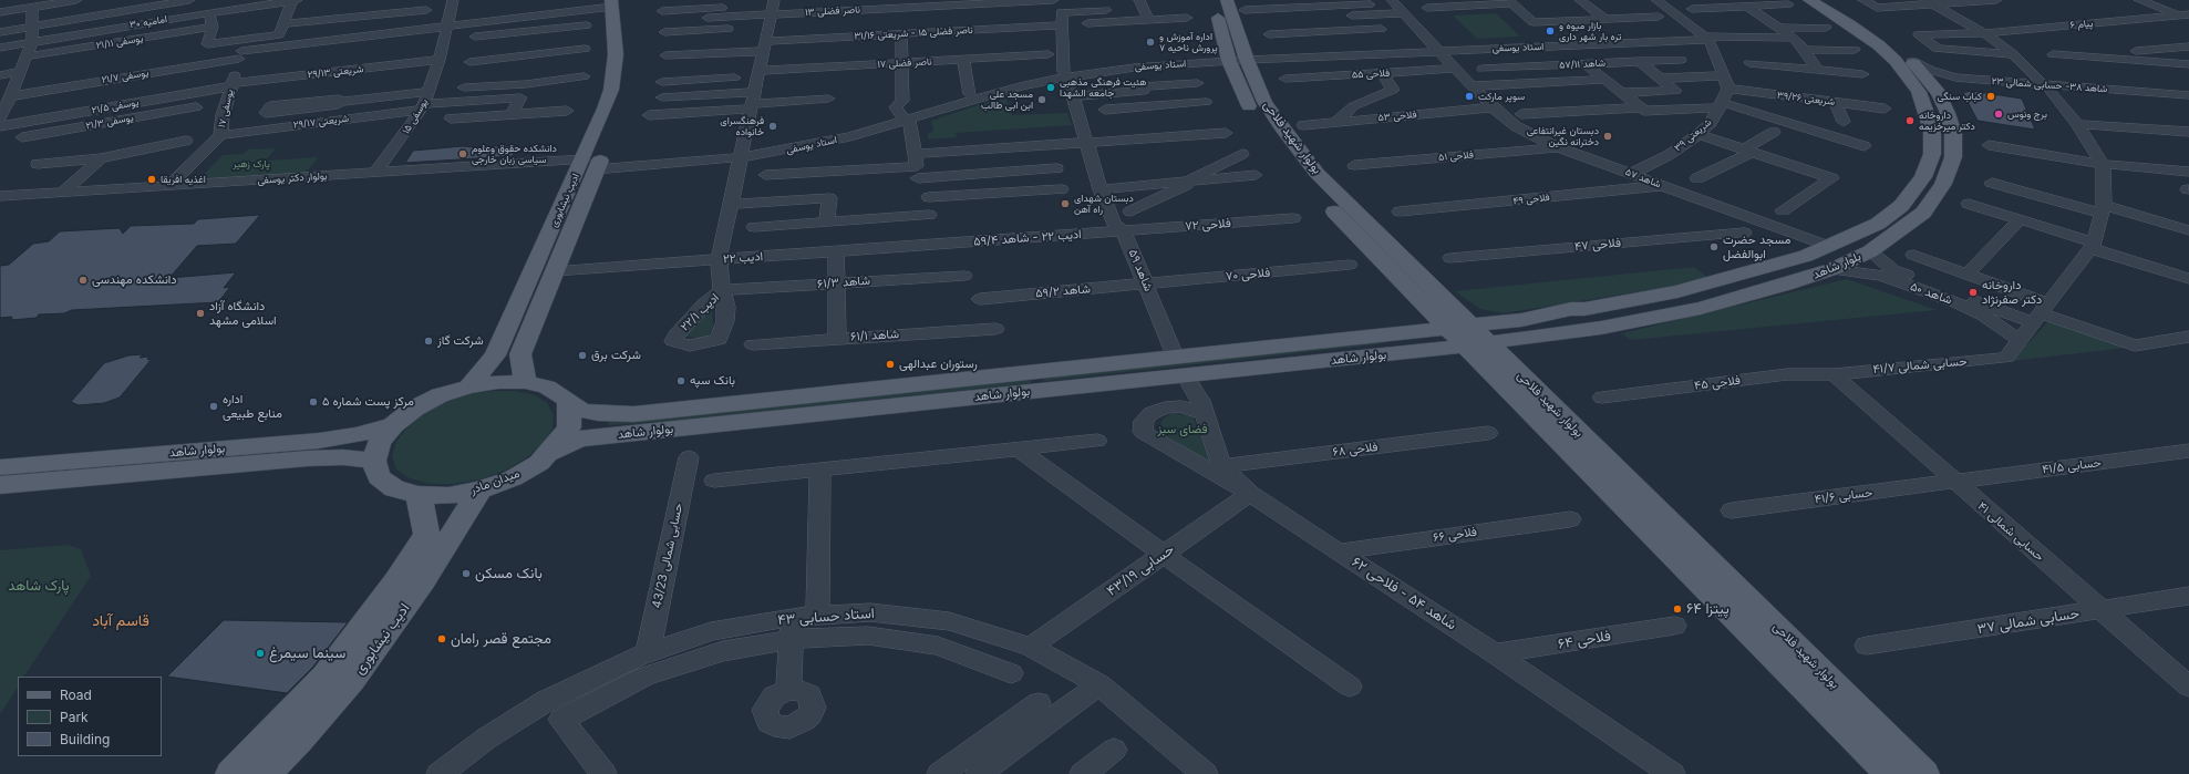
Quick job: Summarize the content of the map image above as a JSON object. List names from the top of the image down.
{
  "streets": {
    "main road": [
      "بولوار شهید فلاحی",
      "ادیب نیشابوری",
      "بلوار شاهد",
      "بولوار شاهد",
      "میدان مادر"
    ],
    "street": [
      "ناصر فضلی ۱۳",
      "امامیه ۳۰",
      "پیام ۶",
      "ناصر فضلی ۱۵ - شریعتی ۳۱/۱۶",
      "یوسفی ۲۱/۱۱",
      "استاد یوسفی",
      "ناصر فضلی ۱۷",
      "شاهد ۵۷/۱۱",
      "شریعتی ۲۹/۱۳",
      "فلاحی ۵۵",
      "یوسفی ۲۱/۷",
      "شاهد ۳۸- حسابی شمالی ۲۳",
      "شریعتی ۳۹/۲۶",
      "یوسفی ۲۱/۵",
      "یوسفی ۱۷",
      "یوسفی ۱۵",
      "فلاحی ۵۳",
      "یوسفی ۲۱/۳",
      "شریعتی ۲۹/۱۷",
      "شریعتی ۳۹",
      "فلاحی ۵۱",
      "بولوار دکتر یوسفی",
      "شاهد ۵۷",
      "فلاحی ۴۹",
      "فلاحی ۷۲",
      "ادیب ۲۲ - شاهد ۵۹/۴",
      "فلاحی ۴۷",
      "ادیب ۲۲",
      "شاهد ۵۹",
      "فلاحی ۷۰",
      "شاهد ۶۱/۳",
      "شاهد ۵۹/۲",
      "شاهد ۵۰",
      "ادیب ۲۲/۱",
      "شاهد ۶۱/۱",
      "حسابی شمالی ۴۱/۷",
      "فلاحی ۴۵",
      "فلاحی ۶۸",
      "حسابی ۴۱/۵",
      "حسابی ۴۱/۶",
      "حسابی شمالی ۴۱",
      "فلاحی ۶۶",
      "حسابی شمالی 43/23",
      "حسابی ۴۳/۱۹",
      "شاهد ۵۴ - فلاحی ۶۲",
      "استاد حسابی ۴۳",
      "حسابی شمالی ۳۷",
      "فلاحی ۶۴"
    ]
  },
  "crossings": [
    ["ناصر فضلی ۱۳", "ناصر فضلی ۱۵ - شریعتی ۳۱/۱۶"],
    ["ناصر فضلی ۱۳", "ادیب ۲۲/۱"],
    ["ناصر فضلی ۱۵ - شریعتی ۳۱/۱۶", "ادیب ۲۲/۱"],
    ["استاد یوسفی", "بولوار شهید فلاحی"],
    ["استاد یوسفی", "بولوار دکتر یوسفی"],
    ["استاد یوسفی", "شاهد ۵۷"],
    ["استاد یوسفی", "ادیب نیشابوری"],
    ["استاد یوسفی", "شاهد ۵۹"],
    ["استاد یوسفی", "ادیب ۲۲/۱"],
    ["ناصر فضلی ۱۷", "ادیب ۲۲/۱"],
    ["شریعتی ۲۹/۱۳", "یوسفی ۲۱/۵"],
    ["شریعتی ۲۹/۱۳", "یوسفی ۱۷"],
    ["شریعتی ۲۹/۱۳", "یوسفی ۱۵"],
    ["فلاحی ۵۵", "شاهد ۵۷"],
    ["یوسفی ۲۱/۷", "یوسفی ۱۷"],
    ["شاهد ۳۸- حسابی شمالی ۲۳", "بلوار شاهد"],
    ["شریعتی ۳۹/۲۶", "شریعتی ۳۹"],
    ["یوسفی ۲۱/۵", "یوسفی ۱۷"],
    ["یوسفی ۱۷", "شریعتی ۲۹/۱۷"],
    ["یوسفی ۱۷", "بولوار دکتر یوسفی"],
    ["یوسفی ۱۵", "شریعتی ۲۹/۱۷"],
    ["یوسفی ۱۵", "بولوار دکتر یوسفی"],
    ["فلاحی ۵۳", "شاهد ۵۷"],
    ["شریعتی ۳۹", "شاهد ۵۷"],
    ["بولوار شهید فلاحی", "بلوار شاهد"],
    ["بولوار شهید فلاحی", "بولوار شاهد"],
    ["فلاحی ۵۱", "شاهد ۵۷"],
    ["بولوار دکتر یوسفی", "ادیب نیشابوری"],
    ["شاهد ۵۷", "فلاحی ۴۹"],
    ["شاهد ۵۷", "بلوار شاهد"],
    ["ادیب نیشابوری", "ادیب ۲۲"],
    ["ادیب نیشابوری", "میدان مادر"],
    ["فلاحی ۷۲", "ادیب ۲۲ - شاهد ۵۹/۴"],
    ["فلاحی ۷۲", "شاهد ۵۹"],
    ["ادیب ۲۲ - شاهد ۵۹/۴", "ادیب ۲۲"],
    ["ادیب ۲۲ - شاهد ۵۹/۴", "شاهد ۵۹"],
    ["ادیب ۲۲", "ادیب ۲۲/۱"],
    ["بلوار شاهد", "شاهد ۵۰"],
    ["بلوار شاهد", "بولوار شاهد"],
    ["شاهد ۵۹", "فلاحی ۷۰"],
    ["شاهد ۵۹", "شاهد ۵۹/۲"],
    ["شاهد ۵۹", "بولوار شاهد"],
    ["شاهد ۵۹", "شاهد ۵۴ - فلاحی ۶۲"],
    ["فلاحی ۷۰", "شاهد ۵۹/۲"],
    ["شاهد ۶۱/۳", "ادیب ۲۲/۱"],
    ["شاهد ۵۰", "حسابی شمالی ۴۱/۷"],
    ["بولوار شاهد", "میدان مادر"],
    ["بولوار شاهد", "شاهد ۵۴ - فلاحی ۶۲"],
    ["حسابی شمالی ۴۱/۷", "فلاحی ۴۵"],
    ["حسابی شمالی ۴۱/۷", "حسابی شمالی ۴۱"],
    ["فلاحی ۴۵", "حسابی شمالی ۴۱"],
    ["فلاحی ۶۸", "شاهد ۵۴ - فلاحی ۶۲"],
    ["حسابی ۴۱/۵", "حسابی ۴۱/۶"],
    ["حسابی ۴۱/۵", "حسابی شمالی ۴۱"],
    ["حسابی ۴۱/۶", "حسابی شمالی ۴۱"],
    ["حسابی شمالی ۴۱", "حسابی شمالی ۳۷"],
    ["فلاحی ۶۶", "شاهد ۵۴ - فلاحی ۶۲"],
    ["حسابی شمالی 43/23", "استاد حسابی ۴۳"],
    ["حسابی ۴۳/۱۹", "شاهد ۵۴ - فلاحی ۶۲"],
    ["حسابی ۴۳/۱۹", "استاد حسابی ۴۳"],
    ["شاهد ۵۴ - فلاحی ۶۲", "فلاحی ۶۴"]
  ],
  "districts": ["قاسم آباد"],
  "parks": ["پارک زهیر", "فضای سبز", "پارک شاهد"],
  "places": [
    "بازار میوه و تره بار شهر داری",
    "اداره آموزش و پرورش ناحیه ۷",
    "هئیت فرهنگی مذهبی جامعه الشهدا",
    "سوپر مارکت",
    "کباب سنگی",
    "مسجد علی ابن ابی طالب",
    "برج ونوس",
    "داروخانه دکتر میرخزیمه",
    "فرهنگسرای خانواده",
    "دبستان غیرانتفاعی دخترانه نگین",
    "دانشکده حقوق وعلوم سیاسی زبان خارجی",
    "اغذیه افریقا",
    "دبستان شهدای راه آهن",
    "مسجد حضرت ابوالفضل",
    "دانشکده مهندسی",
    "داروخانه دکتر صفرنژاد",
    "دانشگاه آزاد اسلامی مشهد",
    "شرکت گاز",
    "شرکت برق",
    "رستوران عبدالهی",
    "بانک سپه",
    "مرکز پست شماره ۵",
    "اداره منابع طبیعی",
    "بانک مسکن",
    "پیتزا ۶۴",
    "مجتمع قصر رامان",
    "سینما سیمرغ"
  ],
  "legend": ["Road", "Park", "Building"]
}
